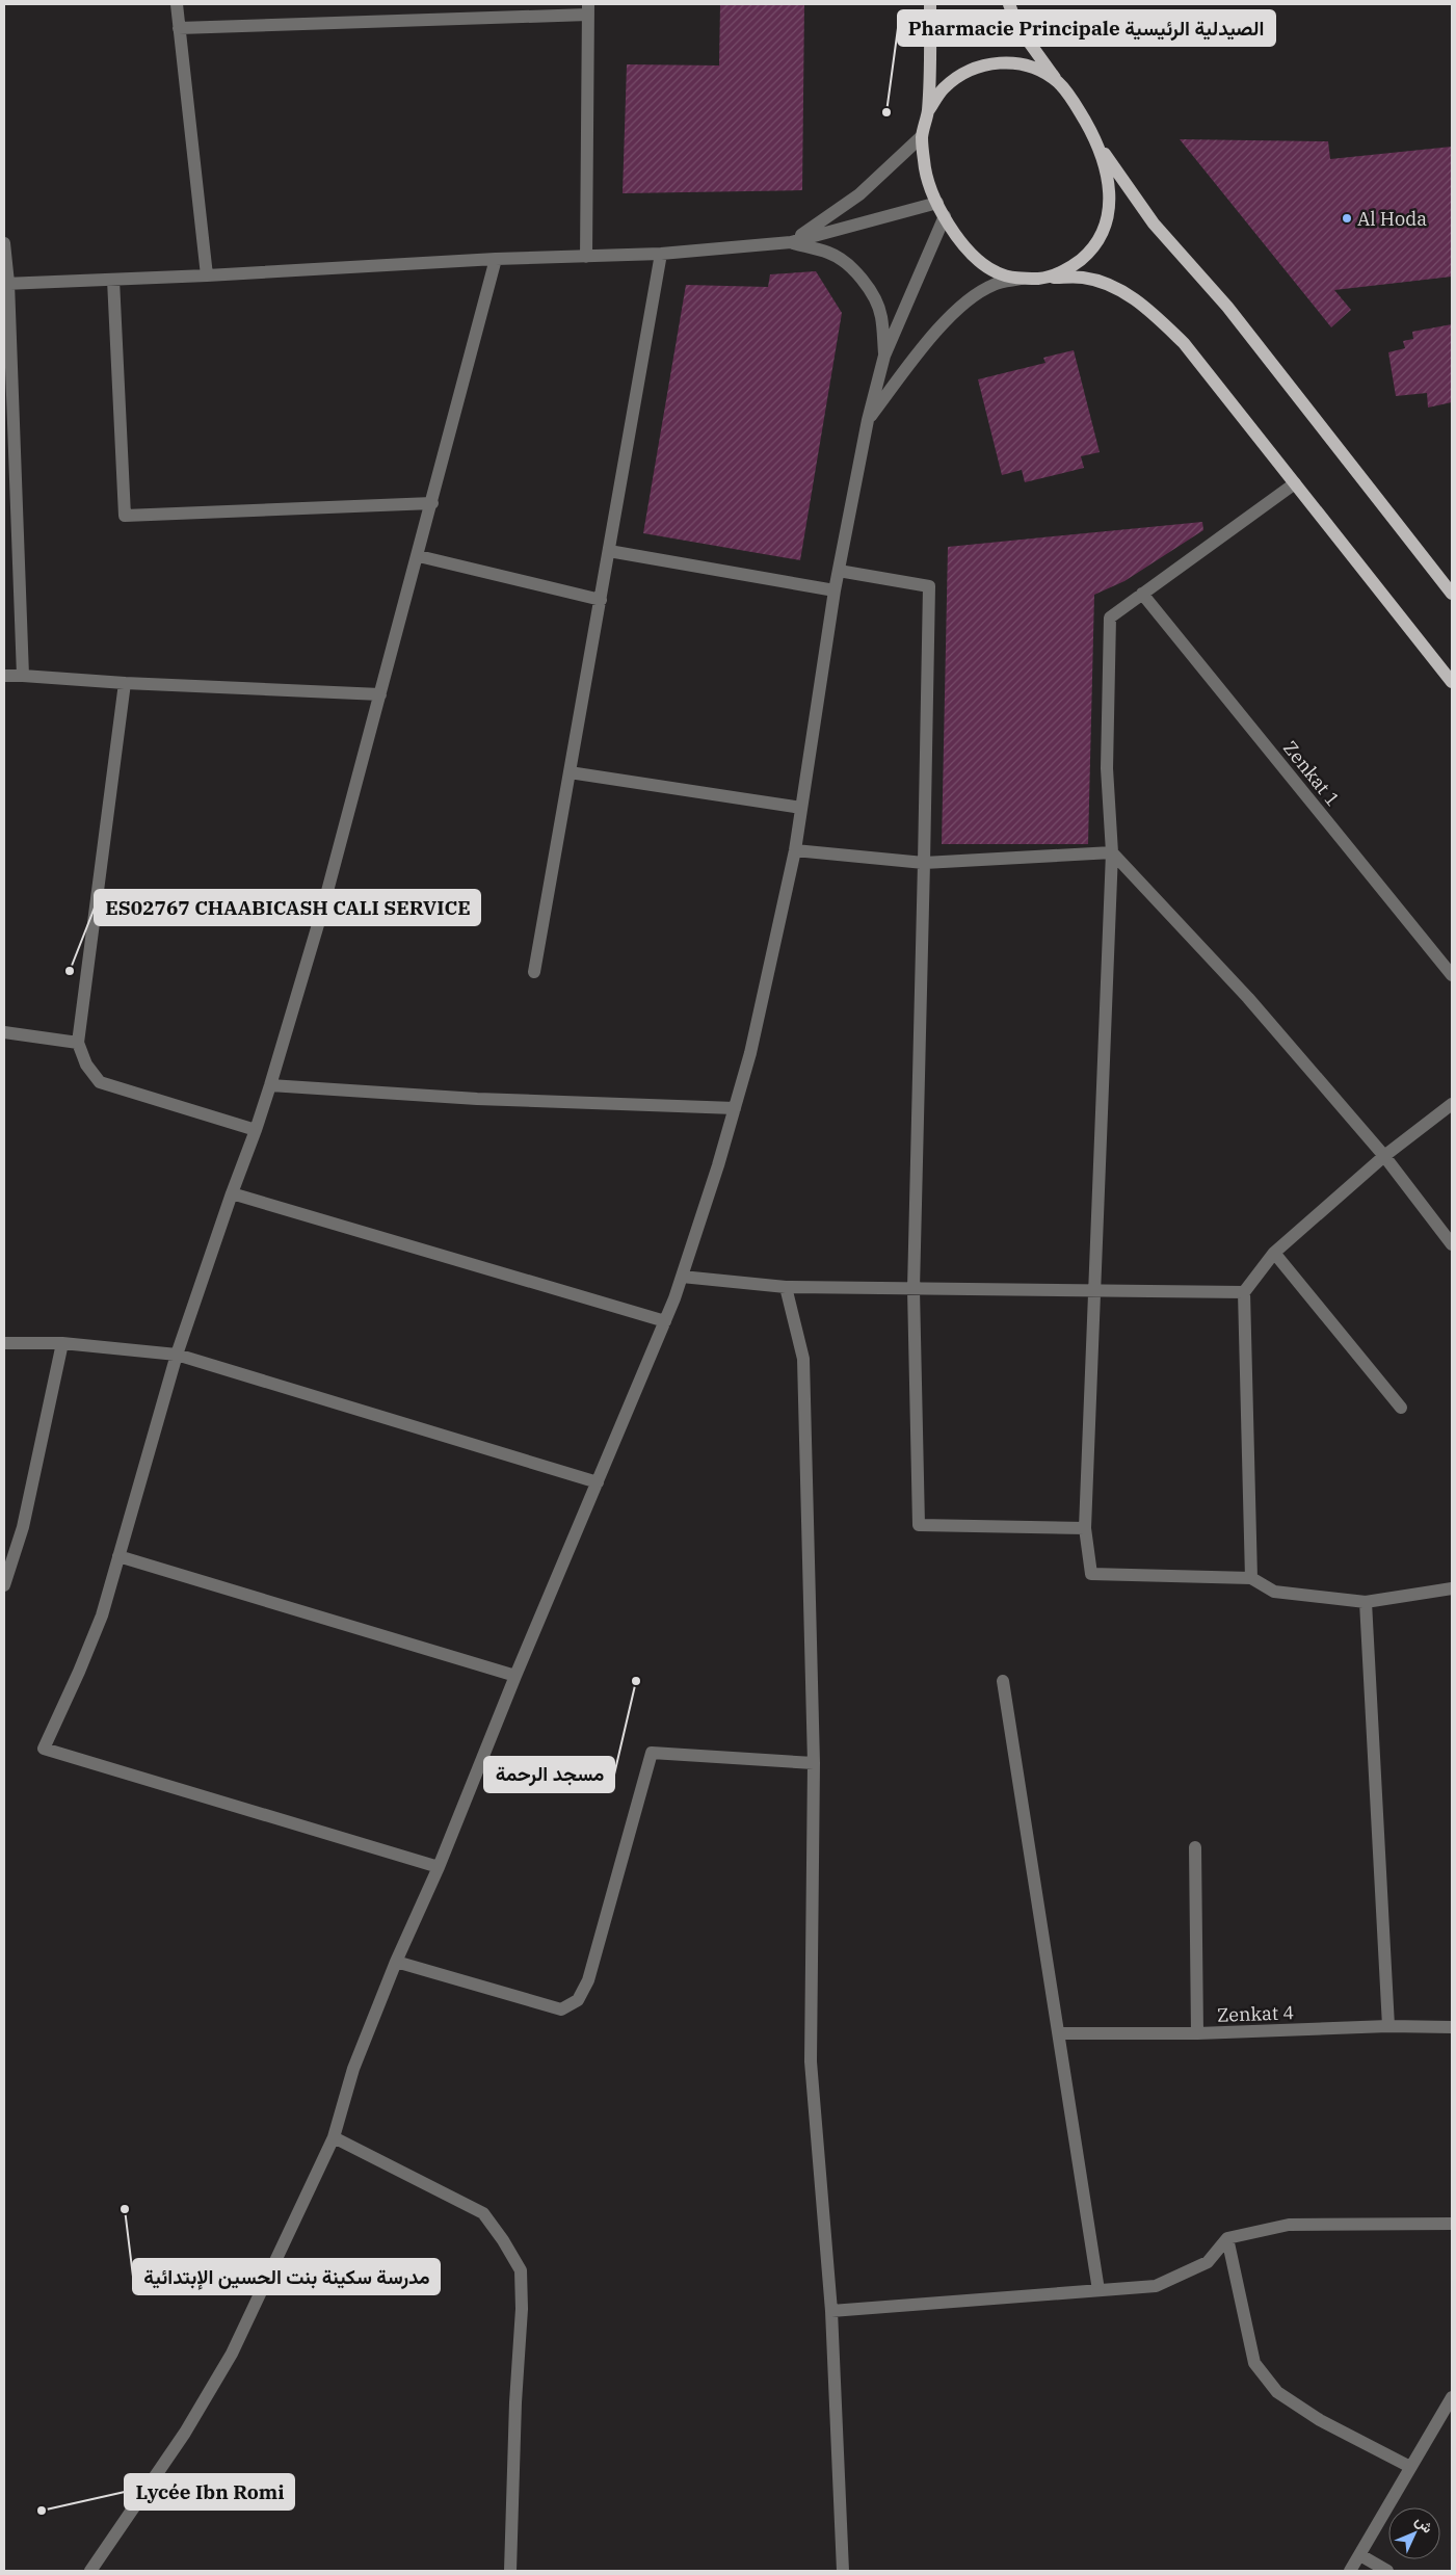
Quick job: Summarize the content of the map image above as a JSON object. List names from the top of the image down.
{
  "streets": {
    "street": ["Zenkat 1", "Zenkat 4"]
  },
  "places": [
    "Pharmacie Principale الصيدلية الرئيسية",
    "Al Hoda",
    "ES02767 CHAABICASH CALI SERVICE",
    "مسجد الرحمة",
    "مدرسة سكينة بنت الحسين الإبتدائية",
    "Lycée Ibn Romi"
  ],
  "north": "top right"
}
